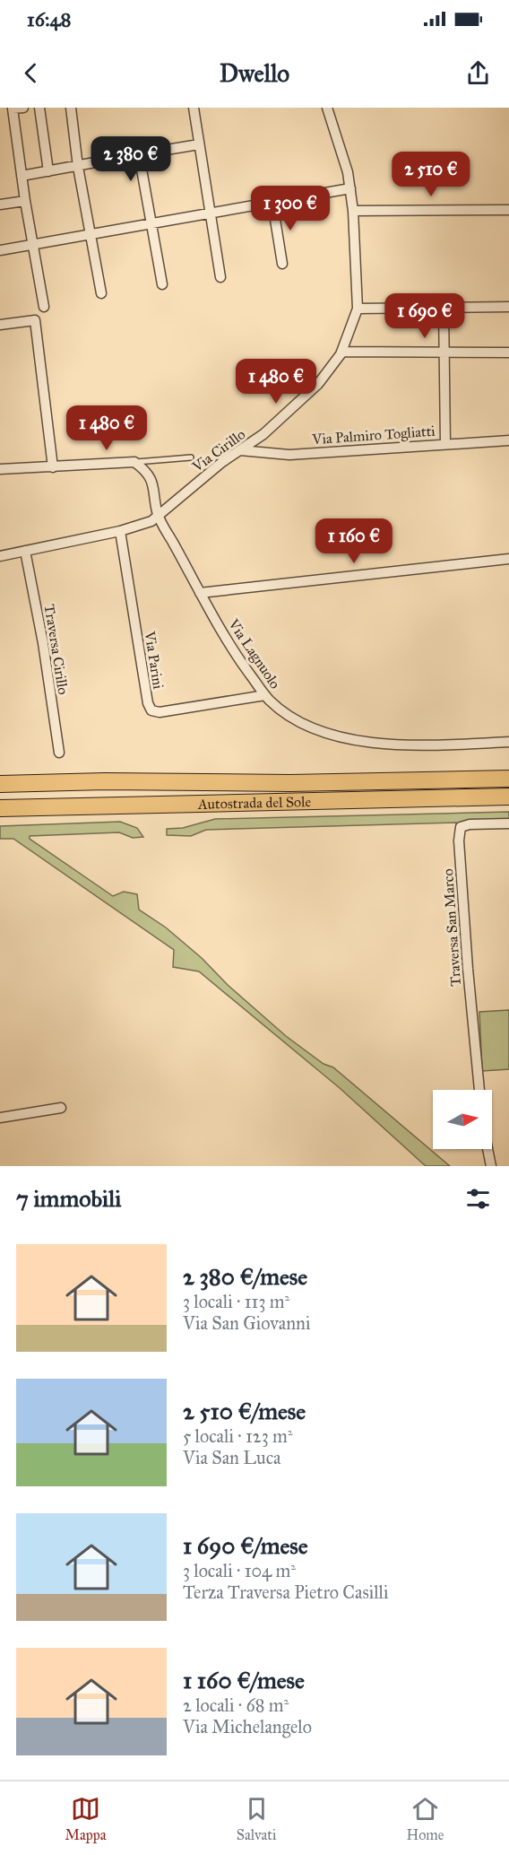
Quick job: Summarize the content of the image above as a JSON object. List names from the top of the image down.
{
  "streets": {
    "highway": ["Autostrada del Sole"],
    "street": [
      "Via Palmiro Togliatti",
      "Via Cirillo",
      "Traversa Cirillo",
      "Via Lagnuolo",
      "Via Parini",
      "Traversa San Marco"
    ]
  },
  "crossings": [
    ["Via Palmiro Togliatti", "Via Cirillo"],
    ["Via Cirillo", "Traversa Cirillo"],
    ["Via Cirillo", "Via Lagnuolo"],
    ["Via Cirillo", "Via Parini"],
    ["Via Lagnuolo", "Via Parini"]
  ],
  "north": "right",
  "page": {
    "status": "16:48",
    "header": "Dwello",
    "price": [
      "2 380 €",
      "2 510 €",
      "1 300 €",
      "1 690 €",
      "1 480 €",
      "1 480 €",
      "1 160 €"
    ],
    "heading": "7 immobili",
    "list": [
      {
        "name": "2 380 €/mese",
        "note": "3 locali · 113 m² · Via San Giovanni"
      },
      {
        "name": "2 510 €/mese",
        "note": "5 locali · 123 m² · Via San Luca"
      },
      {
        "name": "1 690 €/mese",
        "note": "3 locali · 104 m² · Terza Traversa Pietro Casilli"
      },
      {
        "name": "1 160 €/mese",
        "note": "2 locali · 68 m² · Via Michelangelo"
      }
    ],
    "tabs": ["Mappa", "Salvati", "Home"]
  }
}
